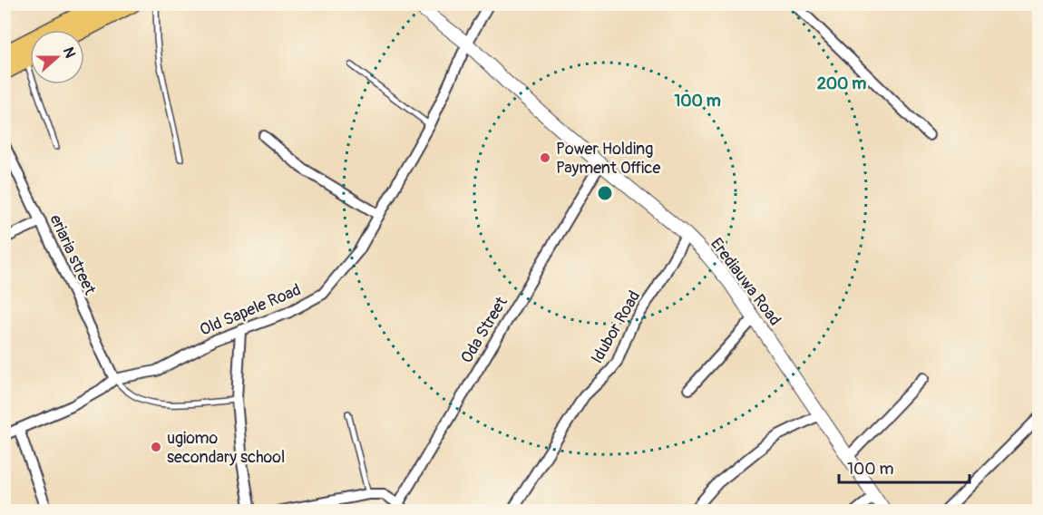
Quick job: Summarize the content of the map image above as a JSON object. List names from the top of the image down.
{
  "streets": {
    "street": [
      "eriaria street",
      "Erediauwa Road",
      "Old Sapele Road",
      "Idubor Road",
      "Oda Street"
    ]
  },
  "crossings": [
    ["eriaria street", "Old Sapele Road"],
    ["Erediauwa Road", "Old Sapele Road"],
    ["Erediauwa Road", "Idubor Road"],
    ["Erediauwa Road", "Oda Street"]
  ],
  "places": ["Power Holding Payment Office", "ugiomo secondary school"],
  "scale_bar": "100 m",
  "north": "right",
  "rings": ["200 m", "100 m"]
}
